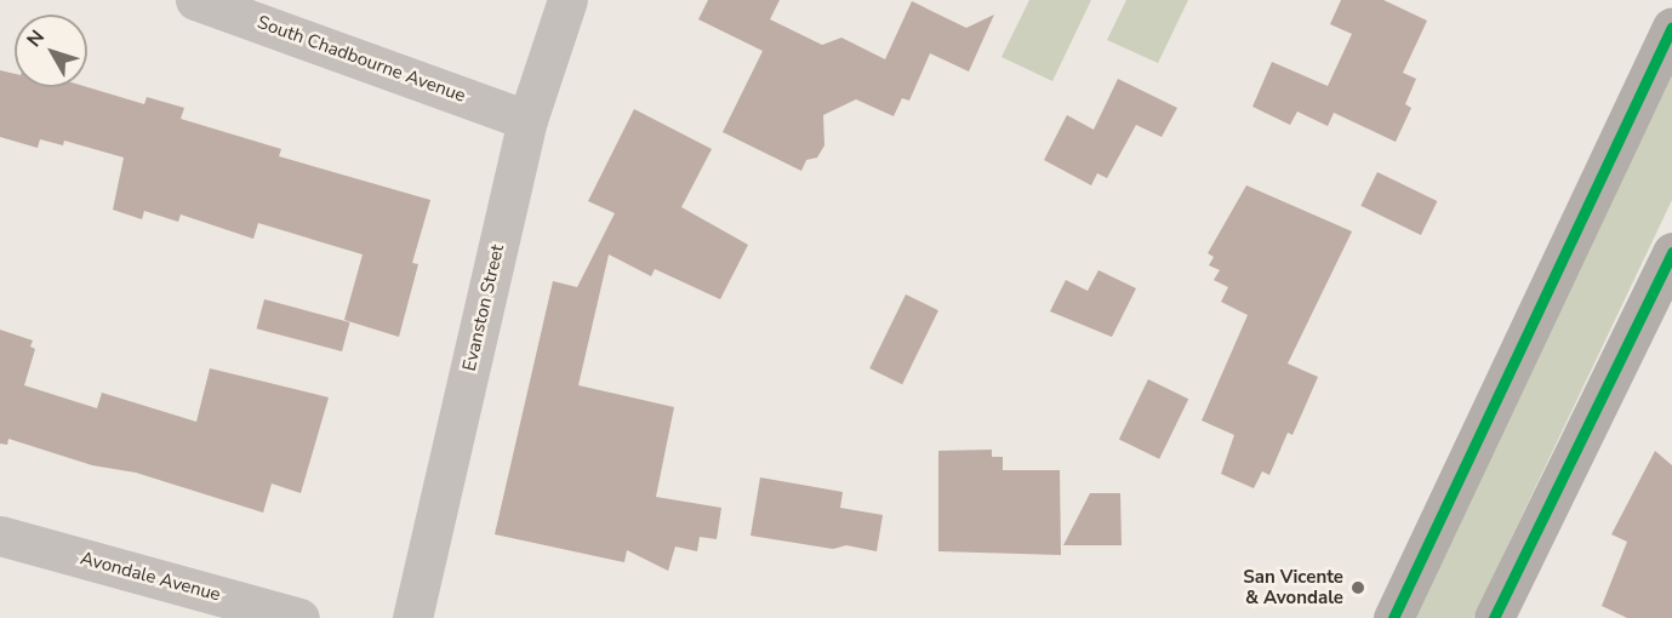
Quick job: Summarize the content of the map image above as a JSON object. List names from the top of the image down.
{
  "streets": {
    "street": ["South Chadbourne Avenue", "Evanston Street", "Avondale Avenue"]
  },
  "crossings": [
    ["South Chadbourne Avenue", "Evanston Street"]
  ],
  "places": ["San Vicente & Avondale"],
  "north": "top left"
}
